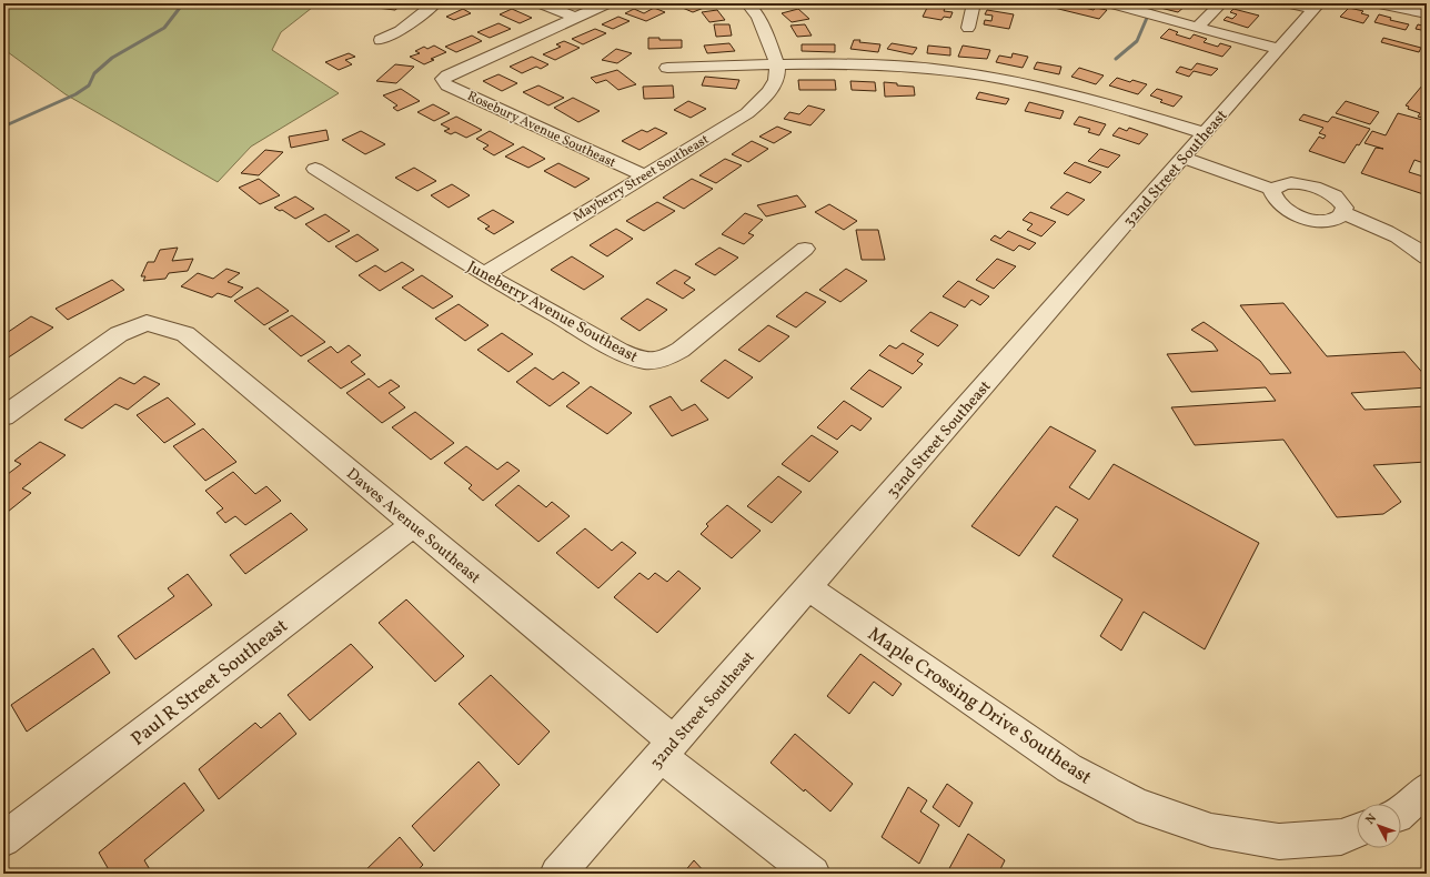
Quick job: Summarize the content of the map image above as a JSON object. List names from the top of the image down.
{
  "streets": {
    "street": [
      "Rosebury Avenue Southeast",
      "32nd Street Southeast",
      "Mayberry Street Southeast",
      "Juneberry Avenue Southeast",
      "Dawes Avenue Southeast",
      "Paul R Street Southeast",
      "Maple Crossing Drive Southeast"
    ]
  },
  "crossings": [
    ["Rosebury Avenue Southeast", "Mayberry Street Southeast"],
    ["32nd Street Southeast", "Dawes Avenue Southeast"],
    ["32nd Street Southeast", "Maple Crossing Drive Southeast"],
    ["Mayberry Street Southeast", "Juneberry Avenue Southeast"],
    ["Dawes Avenue Southeast", "Paul R Street Southeast"]
  ],
  "north": "top left"
}
